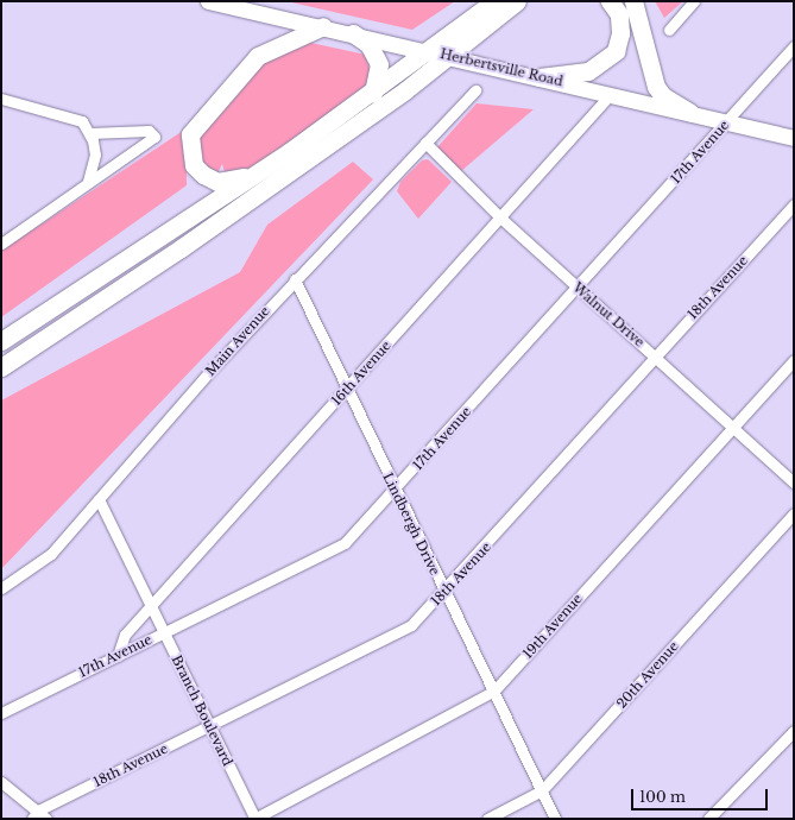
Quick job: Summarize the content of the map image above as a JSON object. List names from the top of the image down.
{
  "streets": {
    "main road": ["Herbertsville Road"],
    "street": [
      "17th Avenue",
      "18th Avenue",
      "Walnut Drive",
      "Main Avenue",
      "16th Avenue",
      "Lindbergh Drive",
      "19th Avenue",
      "20th Avenue",
      "Branch Boulevard"
    ]
  },
  "crossings": [
    ["Herbertsville Road", "17th Avenue"],
    ["Herbertsville Road", "16th Avenue"],
    ["17th Avenue", "Walnut Drive"],
    ["17th Avenue", "16th Avenue"],
    ["17th Avenue", "Lindbergh Drive"],
    ["17th Avenue", "Branch Boulevard"],
    ["18th Avenue", "Walnut Drive"],
    ["18th Avenue", "Lindbergh Drive"],
    ["18th Avenue", "Branch Boulevard"],
    ["Walnut Drive", "Main Avenue"],
    ["Walnut Drive", "16th Avenue"],
    ["Walnut Drive", "19th Avenue"],
    ["Main Avenue", "Lindbergh Drive"],
    ["Main Avenue", "Branch Boulevard"],
    ["16th Avenue", "Lindbergh Drive"],
    ["16th Avenue", "Branch Boulevard"],
    ["Lindbergh Drive", "19th Avenue"],
    ["Lindbergh Drive", "20th Avenue"],
    ["19th Avenue", "Branch Boulevard"]
  ],
  "scale_bar": "100 m"
}
